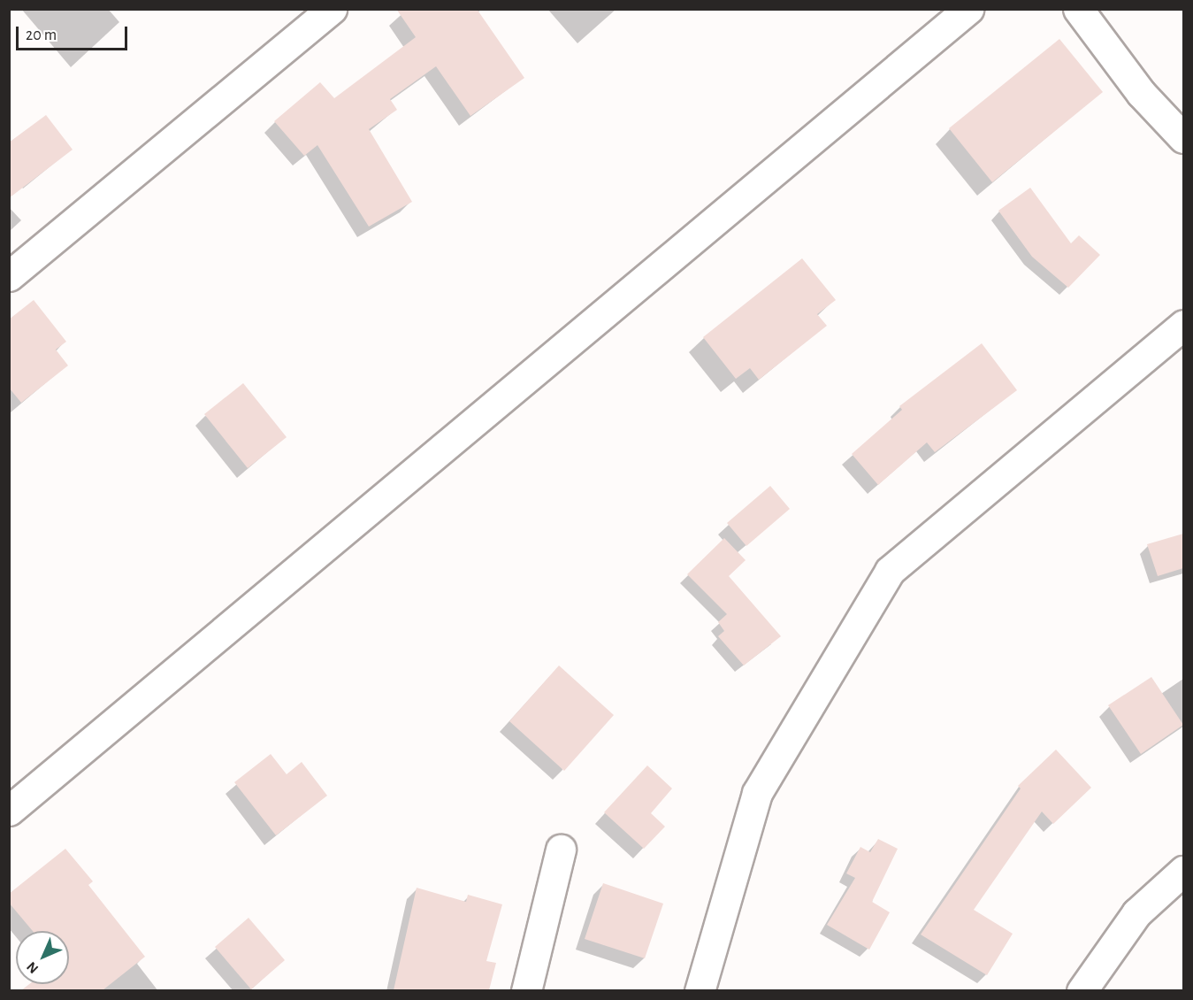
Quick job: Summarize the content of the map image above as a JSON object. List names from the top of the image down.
{
  "scale_bar": "20 m",
  "north": "bottom left"
}
